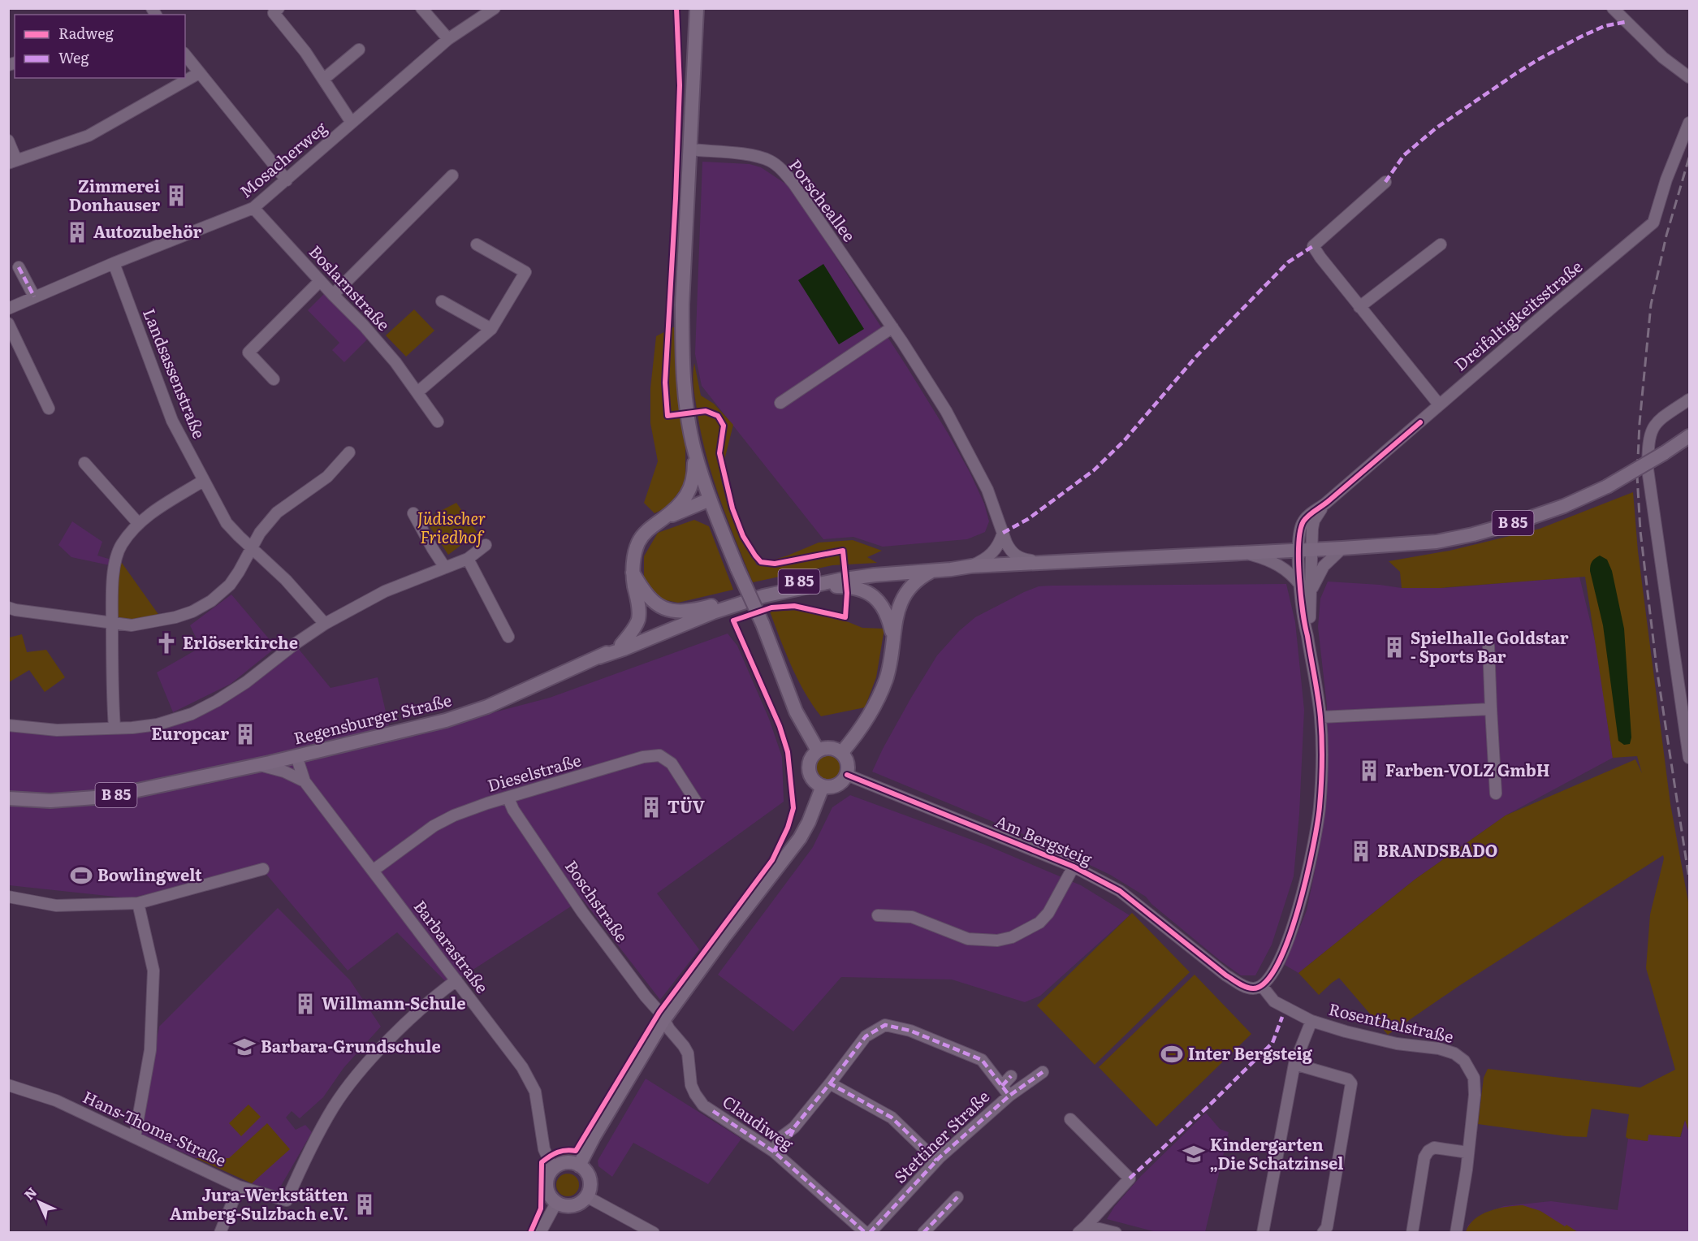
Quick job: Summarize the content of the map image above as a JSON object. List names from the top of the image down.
{
  "streets": {
    "main road": ["B 85", "Regensburger Straße"],
    "street": [
      "Mosacherweg",
      "Porscheallee",
      "Boslarnstraße",
      "Dreifaltigkeitsstraße",
      "Landsassenstraße",
      "Dieselstraße",
      "Am Bergsteig",
      "Boschstraße",
      "Barbarastraße",
      "Rosenthalstraße",
      "Claudiweg",
      "Hans-Thoma-Straße",
      "Stettiner Straße"
    ]
  },
  "crossings": [
    ["Mosacherweg", "Boslarnstraße"],
    ["Mosacherweg", "Landsassenstraße"],
    ["Porscheallee", "B 85"],
    ["Dreifaltigkeitsstraße", "B 85"],
    ["B 85", "Regensburger Straße"],
    ["Regensburger Straße", "Barbarastraße"],
    ["Dieselstraße", "Boschstraße"],
    ["Dieselstraße", "Barbarastraße"],
    ["Am Bergsteig", "Rosenthalstraße"],
    ["Boschstraße", "Claudiweg"],
    ["Barbarastraße", "Hans-Thoma-Straße"]
  ],
  "parks": ["Jüdischer Friedhof"],
  "places": {
    "building": [
      "Zimmerei Donhauser",
      "Autozubehör",
      "Spielhalle Goldstar - Sports Bar",
      "Europcar",
      "Farben-VOLZ GmbH",
      "TÜV",
      "BRANDSBADO",
      "Willmann-Schule",
      "Jura-Werkstätten Amberg-Sulzbach e.V."
    ],
    "church": ["Erlöserkirche"],
    "sports": ["Bowlingwelt", "Inter Bergsteig"],
    "school or university": ["Barbara-Grundschule", "Kindergarten „Die Schatzinsel"]
  },
  "legend": ["Radweg", "Weg"],
  "north": "top left"
}
